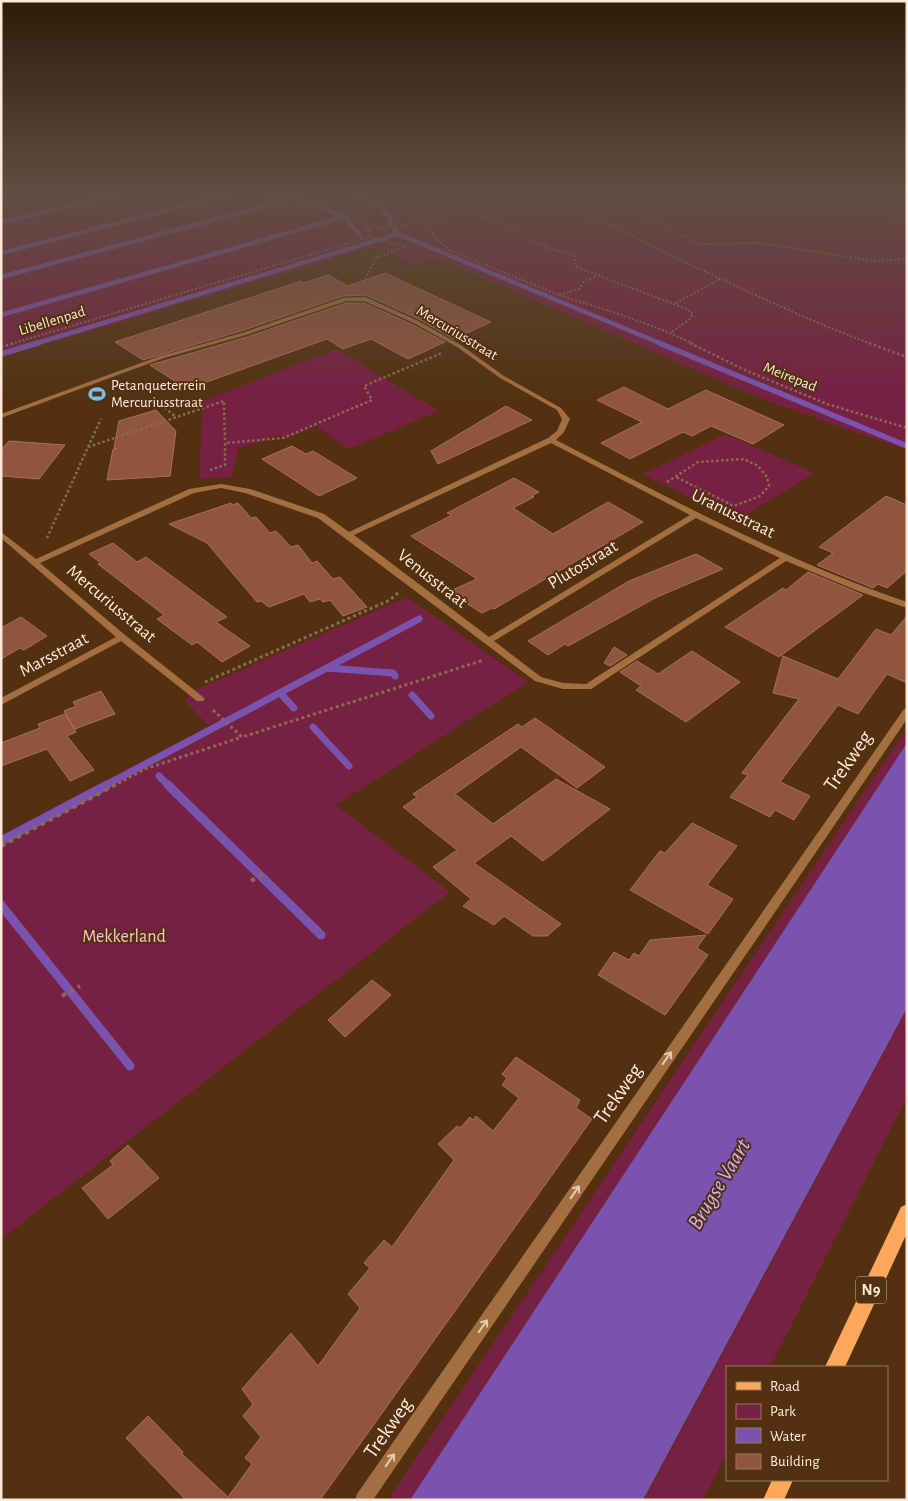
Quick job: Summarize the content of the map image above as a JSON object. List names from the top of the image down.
{
  "streets": {
    "main road": ["N9"],
    "street": [
      "Mercuriusstraat",
      "Uranusstraat",
      "Plutostraat",
      "Venusstraat",
      "Marsstraat",
      "Trekweg"
    ],
    "path": ["Libellenpad", "Meirepad"]
  },
  "crossings": [
    ["Mercuriusstraat", "Uranusstraat"],
    ["Mercuriusstraat", "Venusstraat"],
    ["Mercuriusstraat", "Marsstraat"],
    ["Uranusstraat", "Plutostraat"],
    ["Uranusstraat", "Venusstraat"],
    ["Plutostraat", "Venusstraat"]
  ],
  "one_way": ["Trekweg"],
  "water": ["Brugse Vaart"],
  "parks": ["Mekkerland"],
  "places": {
    "sports": ["Petanqueterrein Mercuriusstraat"]
  },
  "legend": [
    "Road",
    "Park",
    "Water",
    "Building"
  ]
}
